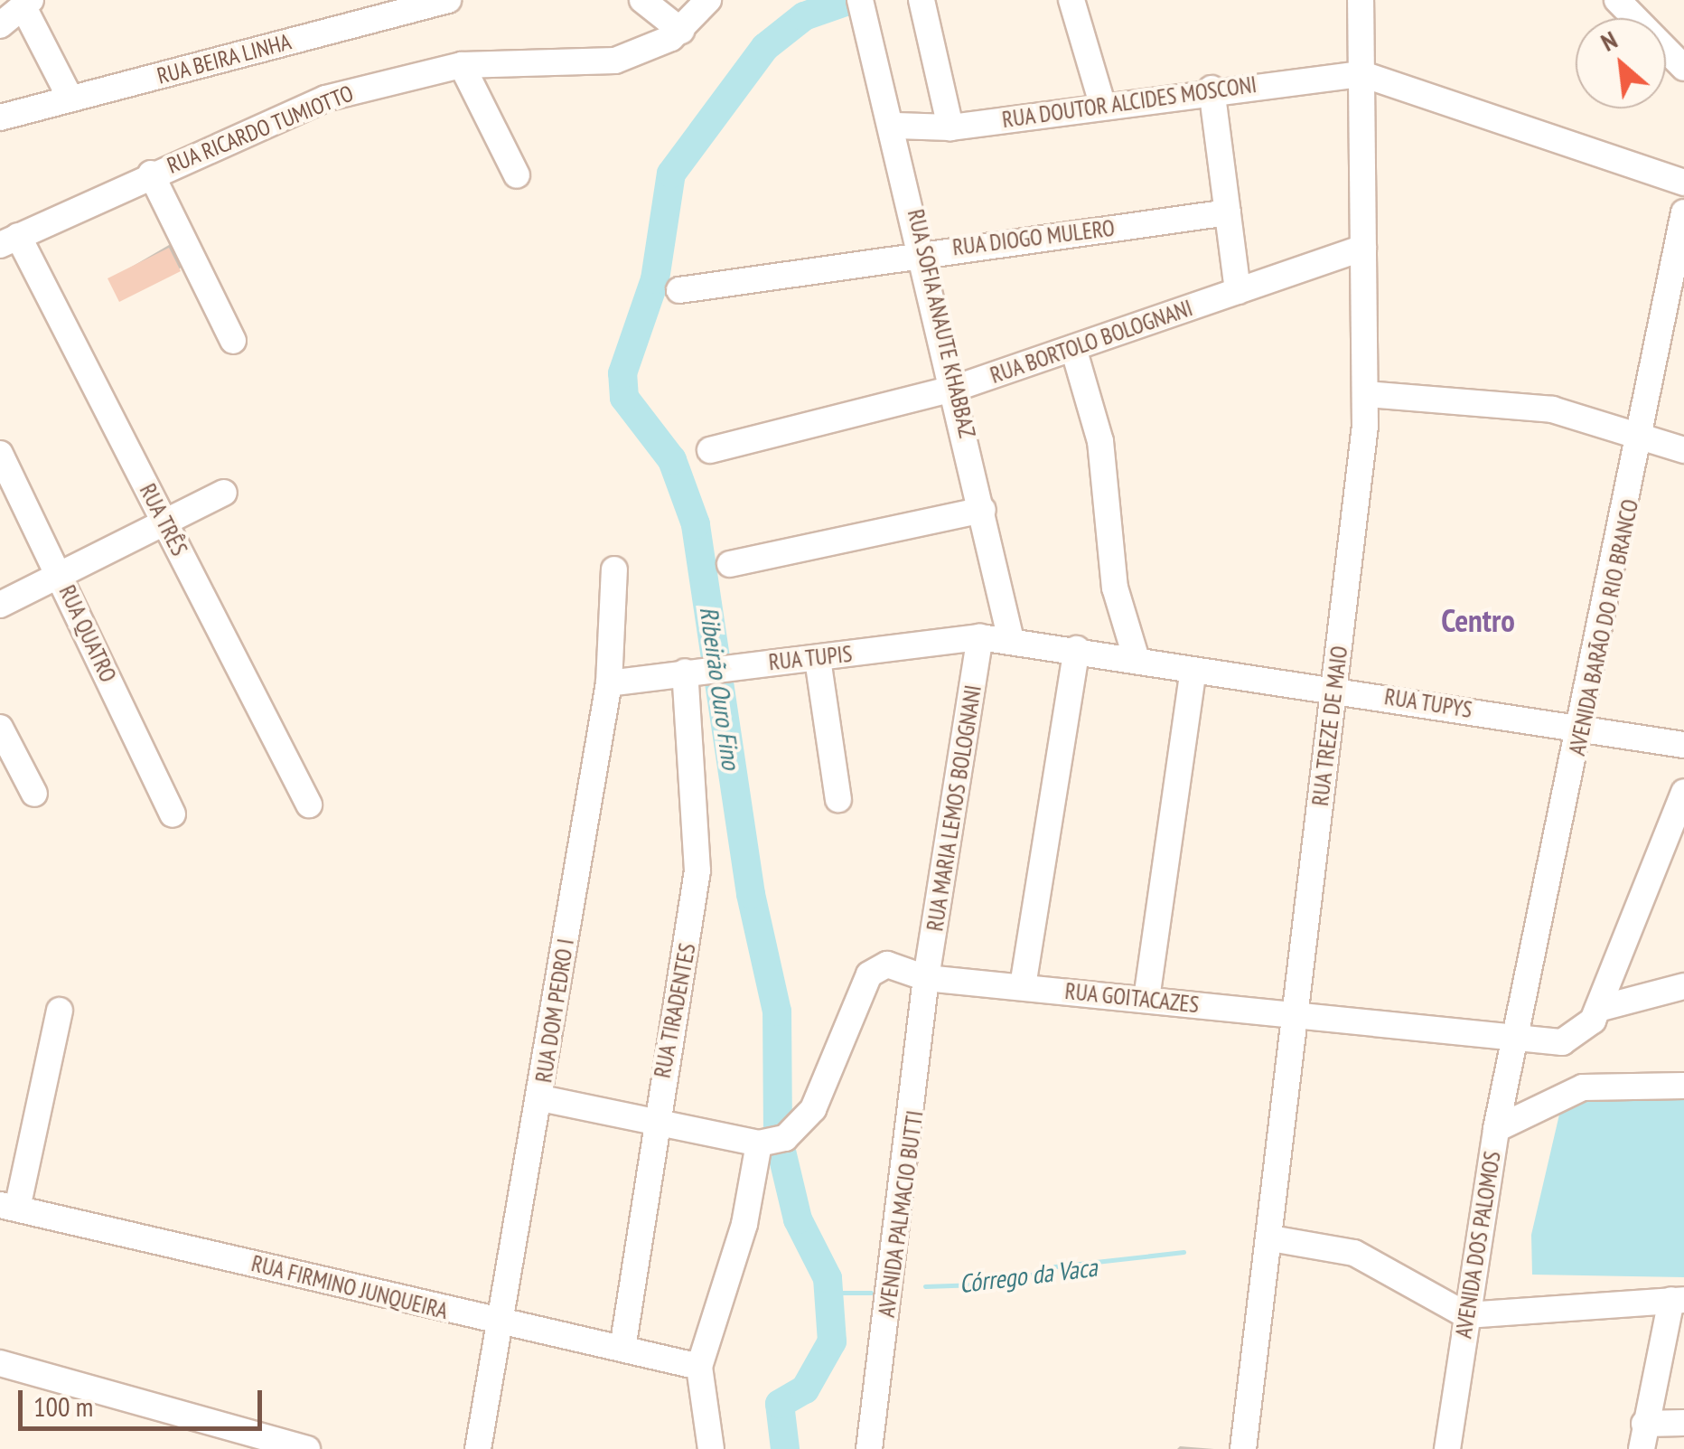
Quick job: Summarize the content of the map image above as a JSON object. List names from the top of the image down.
{
  "streets": {
    "street": [
      "RUA BEIRA LINHA",
      "RUA DOUTOR ALCIDES MOSCONI",
      "RUA RICARDO TUMIOTTO",
      "RUA DIOGO MULERO",
      "RUA SOFIA ANAUTE KHABBAZ",
      "RUA BORTOLO BOLOGNANI",
      "RUA TRÊS",
      "AVENIDA BARÃO DO RIO BRANCO",
      "RUA QUATRO",
      "RUA TUPIS",
      "RUA TUPYS",
      "RUA TREZE DE MAIO",
      "RUA MARIA LEMOS BOLOGNANI",
      "RUA GOITACAZES",
      "RUA DOM PEDRO I",
      "RUA TIRADENTES",
      "AVENIDA PALMACIO BUTTI",
      "AVENIDA DOS PALOMOS",
      "RUA FIRMINO JUNQUEIRA"
    ]
  },
  "crossings": [
    ["RUA DOUTOR ALCIDES MOSCONI", "RUA SOFIA ANAUTE KHABBAZ"],
    ["RUA DOUTOR ALCIDES MOSCONI", "RUA TREZE DE MAIO"],
    ["RUA RICARDO TUMIOTTO", "RUA TRÊS"],
    ["RUA DIOGO MULERO", "RUA SOFIA ANAUTE KHABBAZ"],
    ["RUA SOFIA ANAUTE KHABBAZ", "RUA BORTOLO BOLOGNANI"],
    ["RUA SOFIA ANAUTE KHABBAZ", "RUA TUPIS"],
    ["RUA SOFIA ANAUTE KHABBAZ", "RUA TUPYS"],
    ["RUA BORTOLO BOLOGNANI", "RUA TREZE DE MAIO"],
    ["AVENIDA BARÃO DO RIO BRANCO", "RUA TUPYS"],
    ["AVENIDA BARÃO DO RIO BRANCO", "RUA GOITACAZES"],
    ["AVENIDA BARÃO DO RIO BRANCO", "AVENIDA DOS PALOMOS"],
    ["RUA TUPIS", "RUA TUPYS"],
    ["RUA TUPIS", "RUA MARIA LEMOS BOLOGNANI"],
    ["RUA TUPIS", "RUA DOM PEDRO I"],
    ["RUA TUPIS", "RUA TIRADENTES"],
    ["RUA TUPYS", "RUA TREZE DE MAIO"],
    ["RUA TREZE DE MAIO", "RUA GOITACAZES"],
    ["RUA MARIA LEMOS BOLOGNANI", "RUA GOITACAZES"],
    ["RUA MARIA LEMOS BOLOGNANI", "AVENIDA PALMACIO BUTTI"],
    ["RUA GOITACAZES", "AVENIDA PALMACIO BUTTI"],
    ["RUA GOITACAZES", "AVENIDA DOS PALOMOS"],
    ["RUA DOM PEDRO I", "RUA FIRMINO JUNQUEIRA"],
    ["RUA TIRADENTES", "RUA FIRMINO JUNQUEIRA"]
  ],
  "districts": ["Centro"],
  "water": ["Ribeirão Ouro Fino", "Córrego da Vaca"],
  "scale_bar": "100 m",
  "north": "top left"
}
